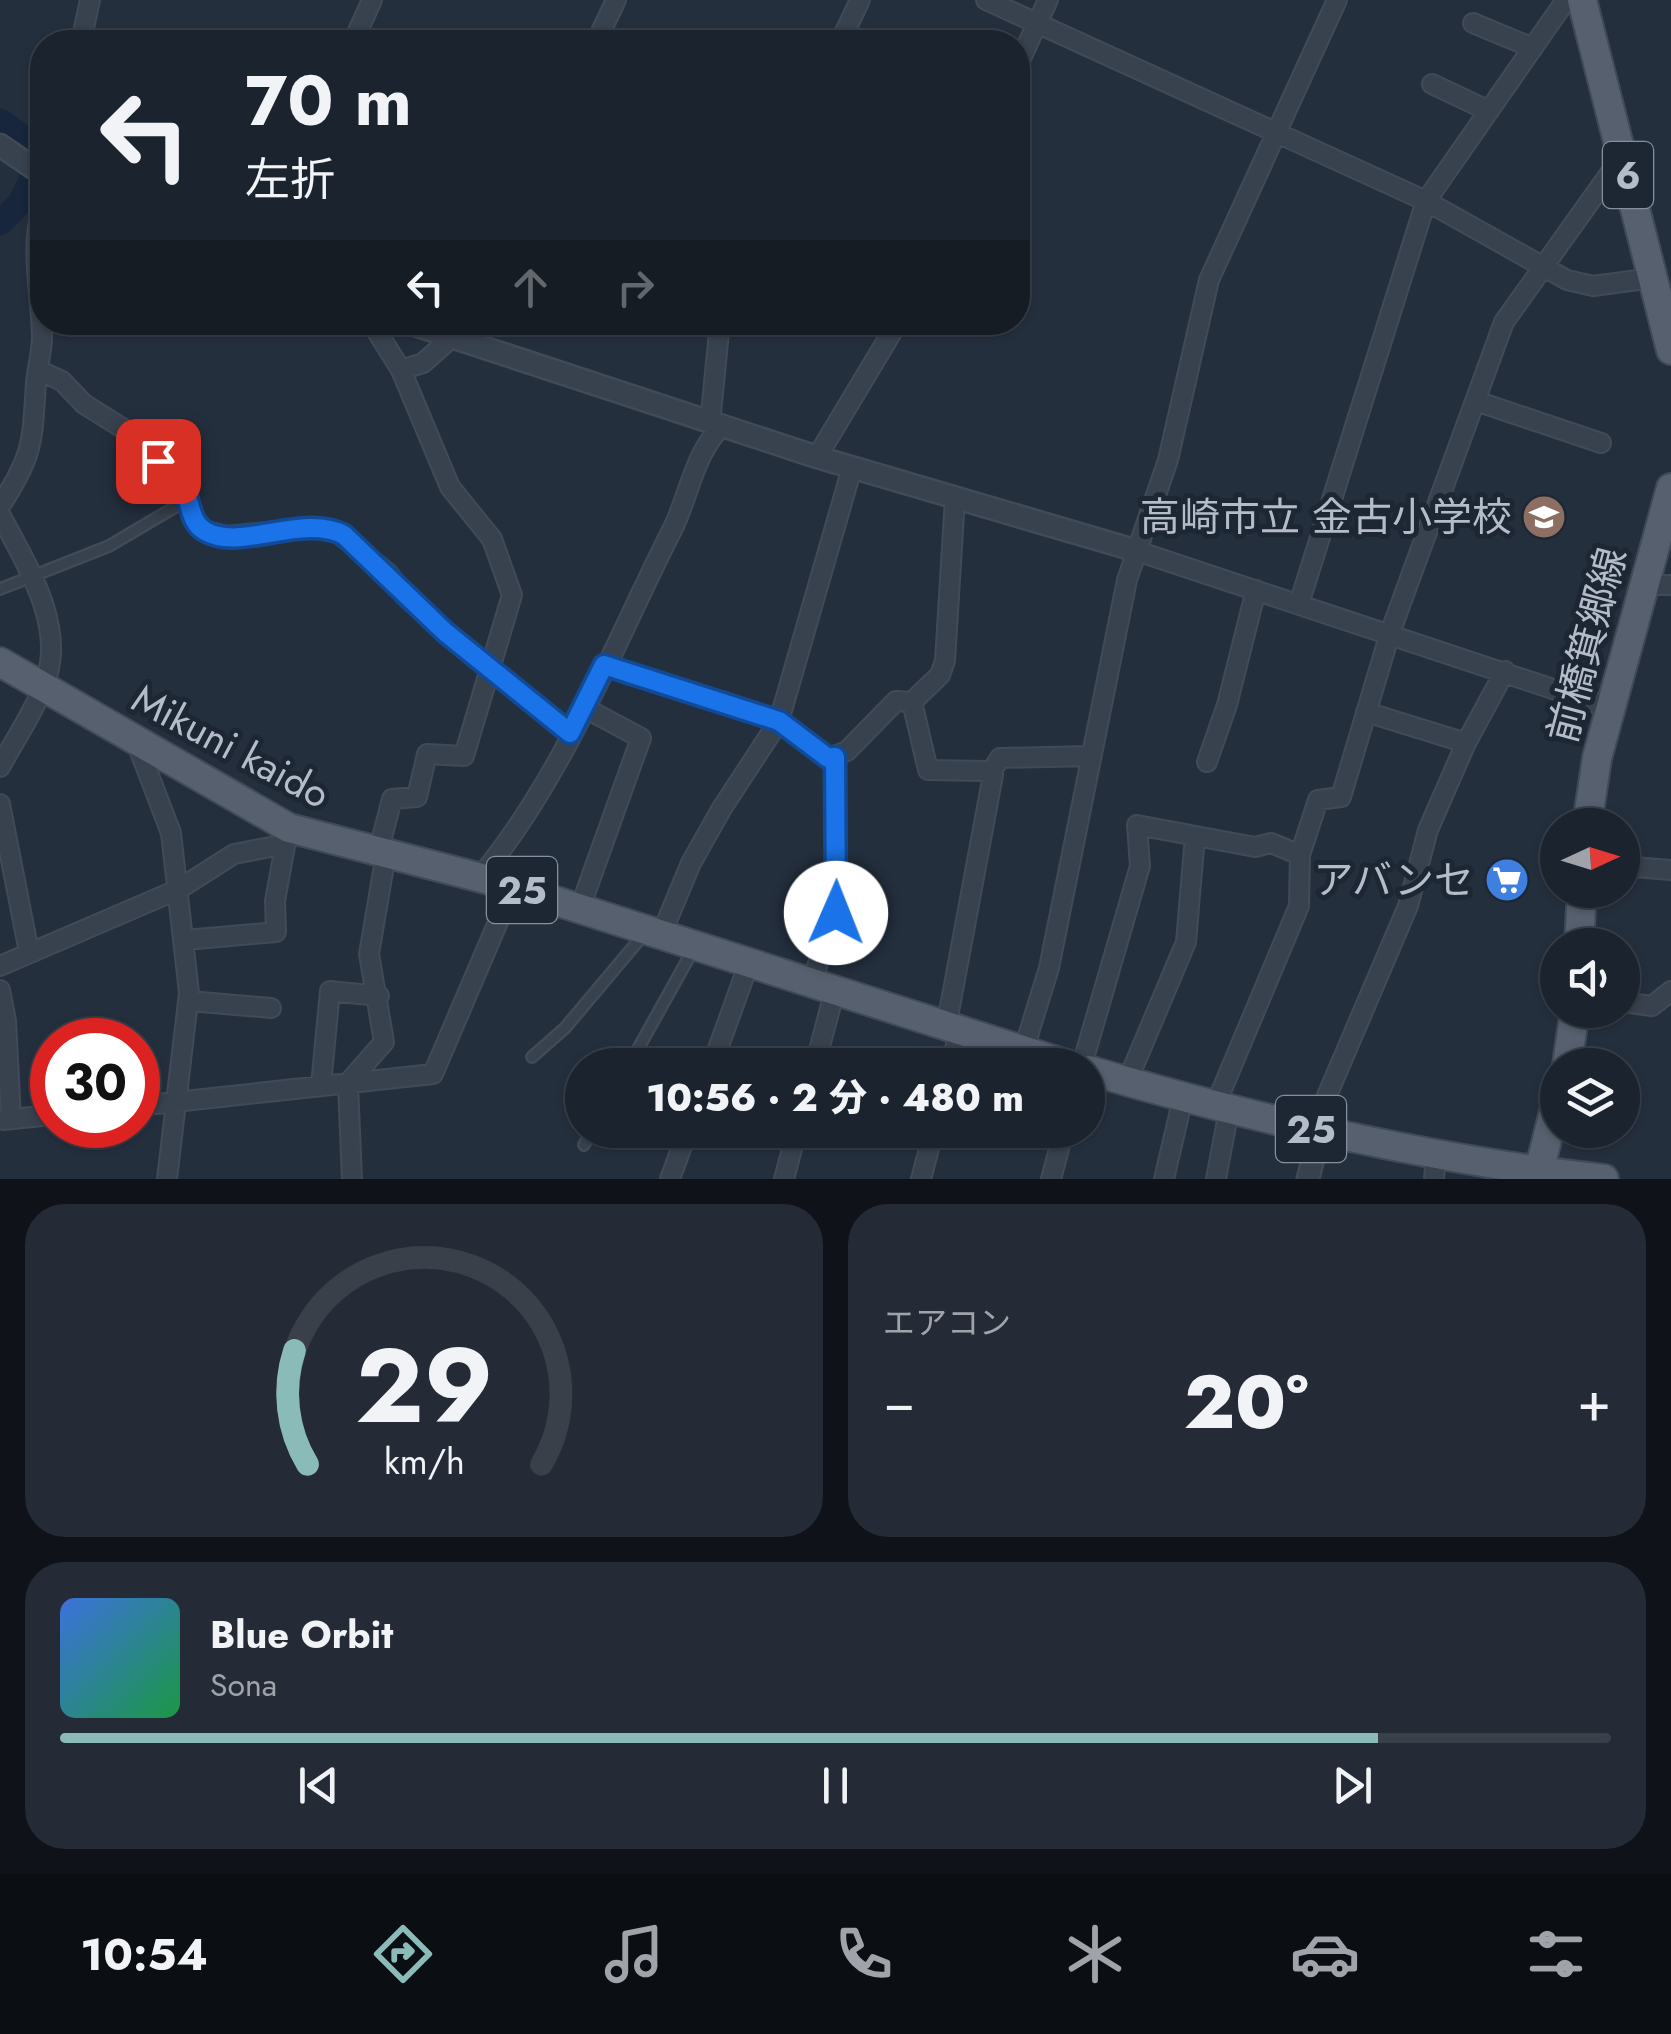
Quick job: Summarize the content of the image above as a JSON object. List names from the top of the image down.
{
  "streets": {
    "main road": [
      "6",
      "前橋箕郷線",
      "Mikuni kaido",
      "25"
    ]
  },
  "places": {
    "school or university": ["高崎市立 金古小学校"],
    "supermarket": ["アバンセ"]
  },
  "north": "right",
  "page": {
    "turn": ["70 m", "左折"],
    "limit": "30",
    "trip": "10:56 · 2 分 · 480 m",
    "tile": "エアコン",
    "heat": ["−", "20°", "+"],
    "song": ["Blue Orbit", "Sona"],
    "tabs": "10:54",
    "gauge": ["29", "km/h"]
  }
}
